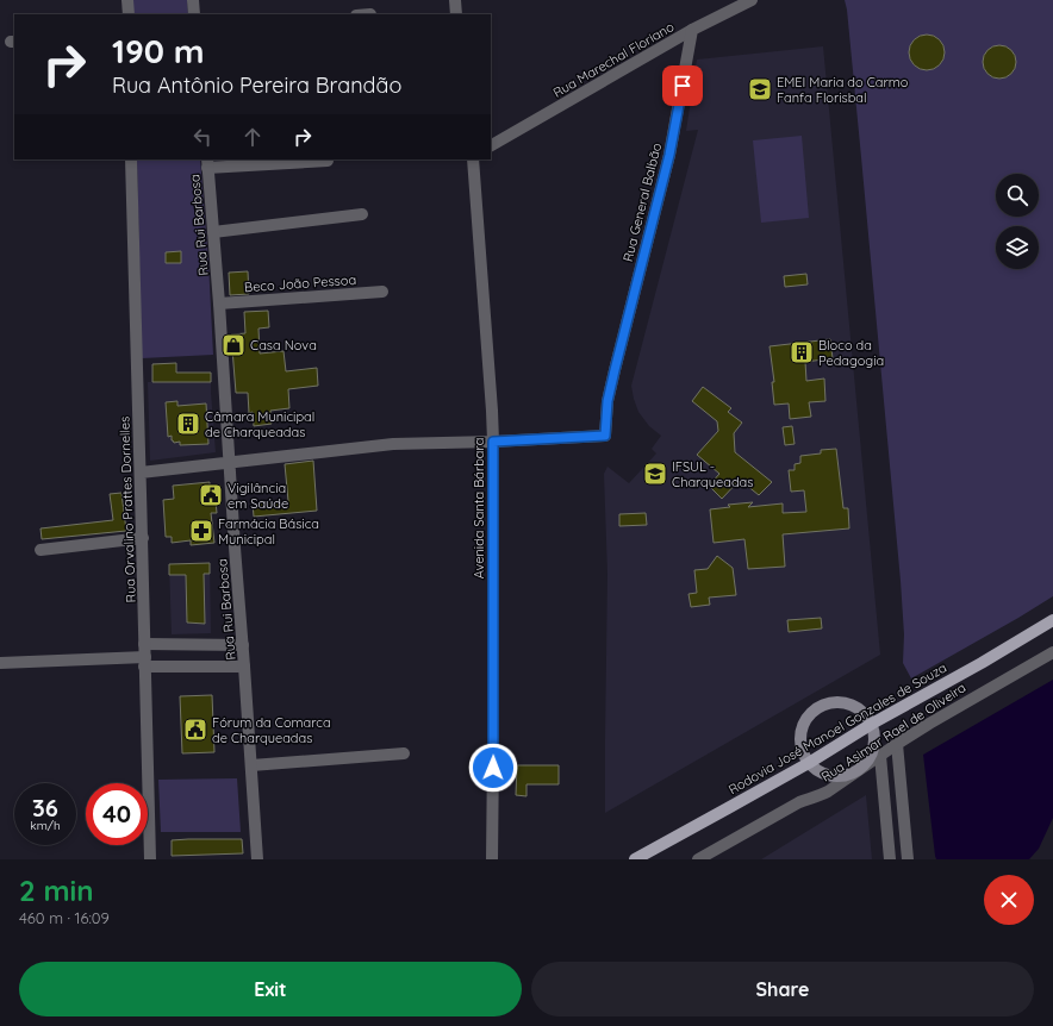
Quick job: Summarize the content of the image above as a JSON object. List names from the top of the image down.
{
  "streets": {
    "main road": ["Rodovia José Manoel Gonzales de Souza"],
    "street": [
      "Rua Marechal Floriano",
      "Rua General Balbão",
      "Rua Rui Barbosa",
      "Beco João Pessoa",
      "Avenida Santa Bárbara",
      "Rua Orvalino Prattes Dornelles",
      "Rua Asimar Rael de Oliveira"
    ]
  },
  "crossings": [
    ["Rua Marechal Floriano", "Rua General Balbão"],
    ["Rua General Balbão", "Avenida Santa Bárbara"],
    ["Rua Rui Barbosa", "Beco João Pessoa"]
  ],
  "places": {
    "school or university": ["EMEI Maria do Carmo Fanfa Florisbal", "IFSUL - Charqueadas"],
    "shop": ["Casa Nova"],
    "building": ["Bloco da Pedagogia", "Câmara Municipal de Charqueadas"],
    "public building": ["Vigilância em Saúde", "Fórum da Comarca de Charqueadas"],
    "pharmacy": ["Farmácia Básica Municipal"]
  },
  "page": {
    "turn": ["190 m", "Rua Antônio Pereira Brandão"],
    "speed": "36 km/h",
    "limit": "40",
    "heading": ["2 min", "460 m · 16:09"],
    "buttons": ["Exit", "Share"]
  }
}
